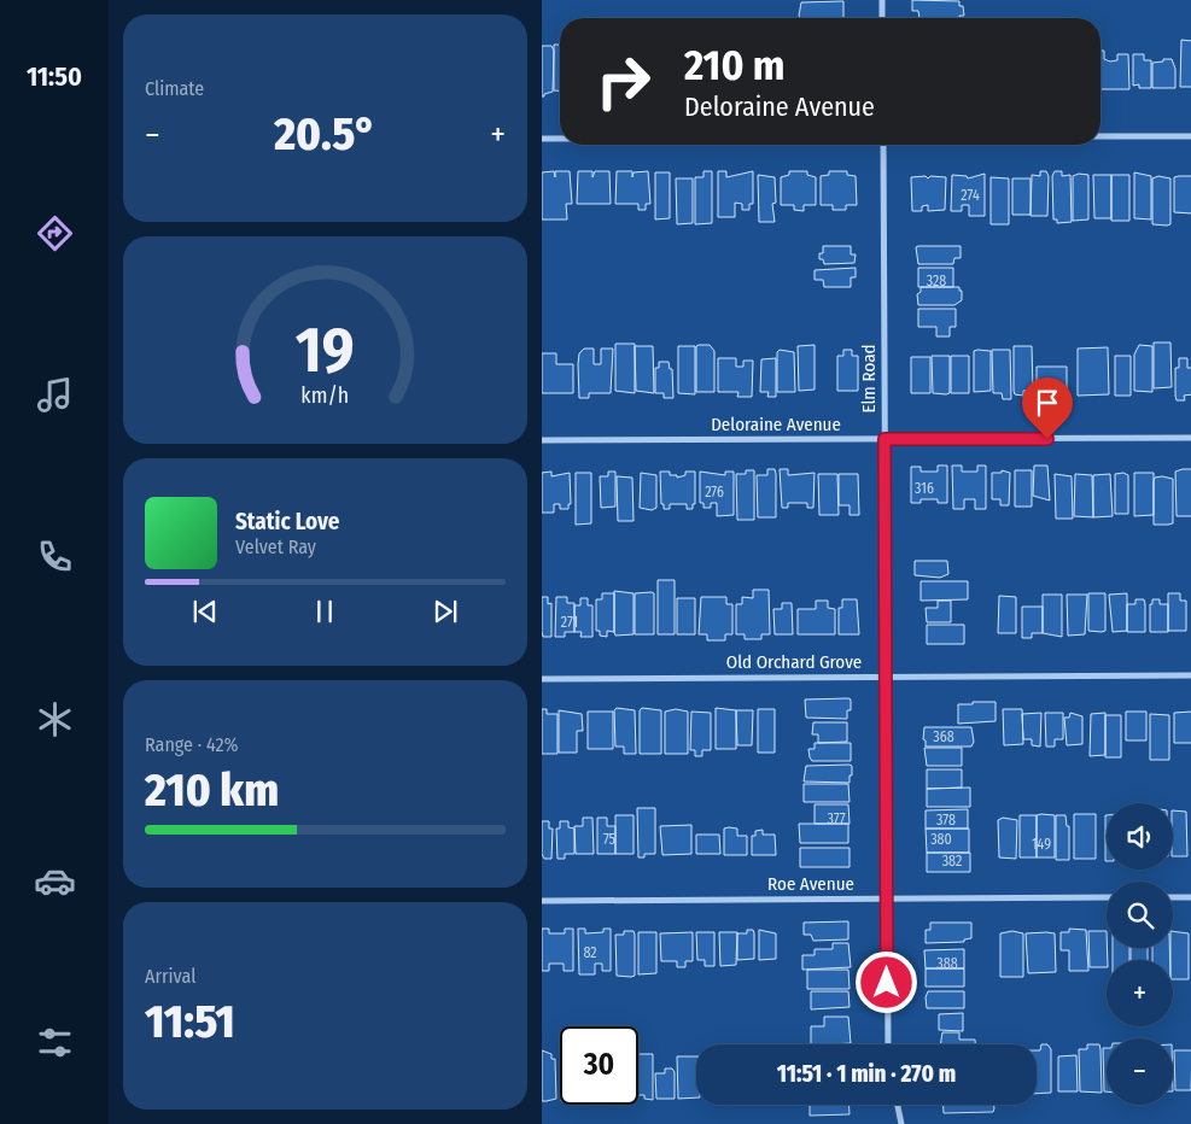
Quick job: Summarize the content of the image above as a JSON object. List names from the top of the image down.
{
  "streets": {
    "street": [
      "Elm Road",
      "Deloraine Avenue",
      "Old Orchard Grove",
      "Roe Avenue"
    ]
  },
  "crossings": [
    ["Elm Road", "Deloraine Avenue"],
    ["Elm Road", "Old Orchard Grove"],
    ["Elm Road", "Roe Avenue"]
  ],
  "house_numbers": [
    "274",
    "328",
    "316",
    "276",
    "271",
    "368",
    "377",
    "378",
    "75",
    "380",
    "149",
    "382",
    "82",
    "388"
  ],
  "page": {
    "tabs": "11:50",
    "tile": [
      "Climate",
      ["Range · 42%", "210 km"],
      ["Arrival", "11:51"]
    ],
    "turn": ["210 m", "Deloraine Avenue"],
    "heat": ["−", "20.5°", "+"],
    "song": ["Static Love", "Velvet Ray"],
    "map_buttons": ["+", "−"],
    "limit": "30",
    "trip": "11:51 · 1 min · 270 m",
    "gauge": ["19", "km/h"]
  }
}
